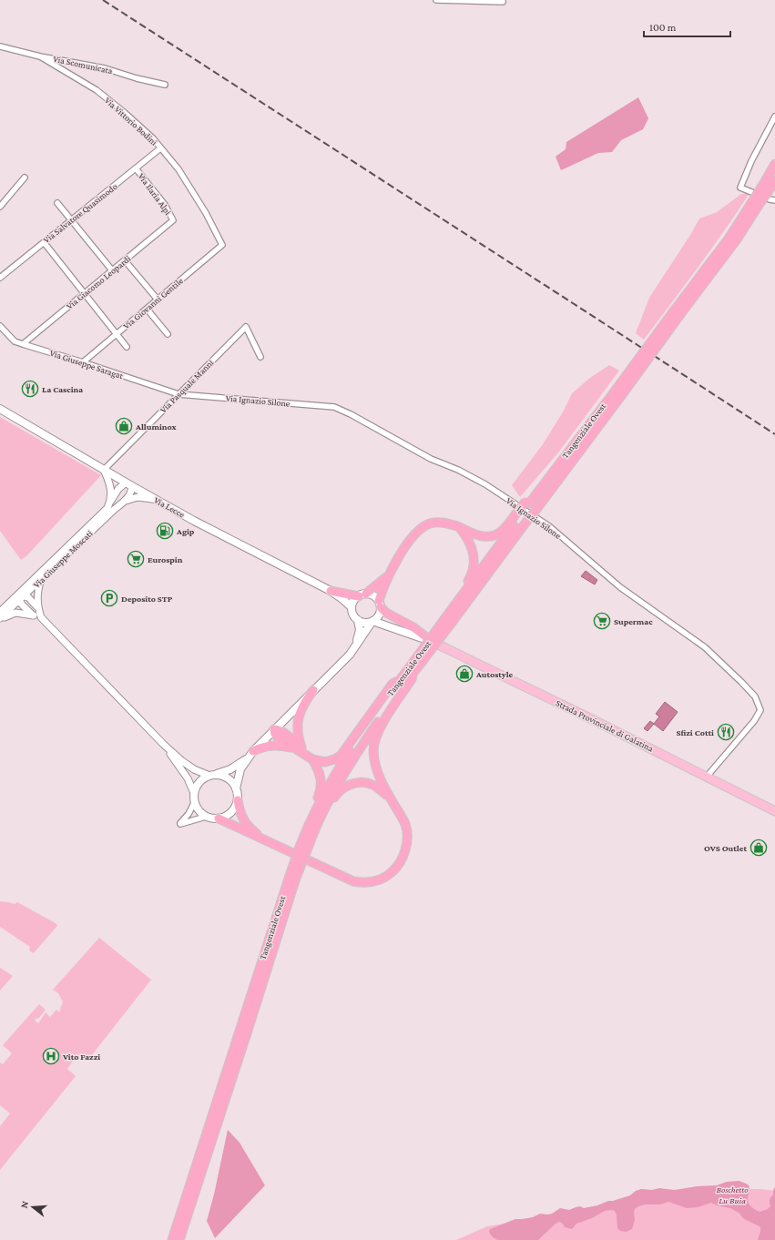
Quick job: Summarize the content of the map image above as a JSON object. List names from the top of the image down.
{
  "streets": {
    "highway": ["Tangenziale Ovest"],
    "main road": ["Via Lecce", "Strada Provinciale di Galatina"],
    "street": [
      "Via Scomunicata",
      "Via Vittorio Bodini",
      "Via Ilaria Alpi",
      "Via Salvatore Quasimodo",
      "Via Giacomo Leopardi",
      "Via Giovanni Gentile",
      "Via Giuseppe Saragat",
      "Via Pasquale Manni",
      "Via Ignazio Silone",
      "Via Giuseppe Moscati"
    ]
  },
  "crossings": [
    ["Via Scomunicata", "Via Vittorio Bodini"],
    ["Via Vittorio Bodini", "Via Salvatore Quasimodo"],
    ["Via Vittorio Bodini", "Via Giovanni Gentile"],
    ["Via Ilaria Alpi", "Via Salvatore Quasimodo"],
    ["Via Ilaria Alpi", "Via Giacomo Leopardi"],
    ["Via Giacomo Leopardi", "Via Giuseppe Saragat"],
    ["Via Giovanni Gentile", "Via Giuseppe Saragat"],
    ["Via Giuseppe Saragat", "Via Pasquale Manni"],
    ["Via Giuseppe Saragat", "Via Ignazio Silone"],
    ["Via Pasquale Manni", "Via Ignazio Silone"],
    ["Via Pasquale Manni", "Via Lecce"],
    ["Via Ignazio Silone", "Strada Provinciale di Galatina"],
    ["Via Lecce", "Via Giuseppe Moscati"]
  ],
  "parks": ["Boschetto Lu Buia"],
  "places": {
    "restaurant": ["La Cascina", "Sfizi Cotti"],
    "shop": ["Alluminox", "Autostyle", "OVS Outlet"],
    "fuel station": ["Agip"],
    "supermarket": ["Eurospin", "Supermac"],
    "parking": ["Deposito STP"],
    "hospital": ["Vito Fazzi"]
  },
  "scale_bar": "100 m",
  "north": "left"
}
